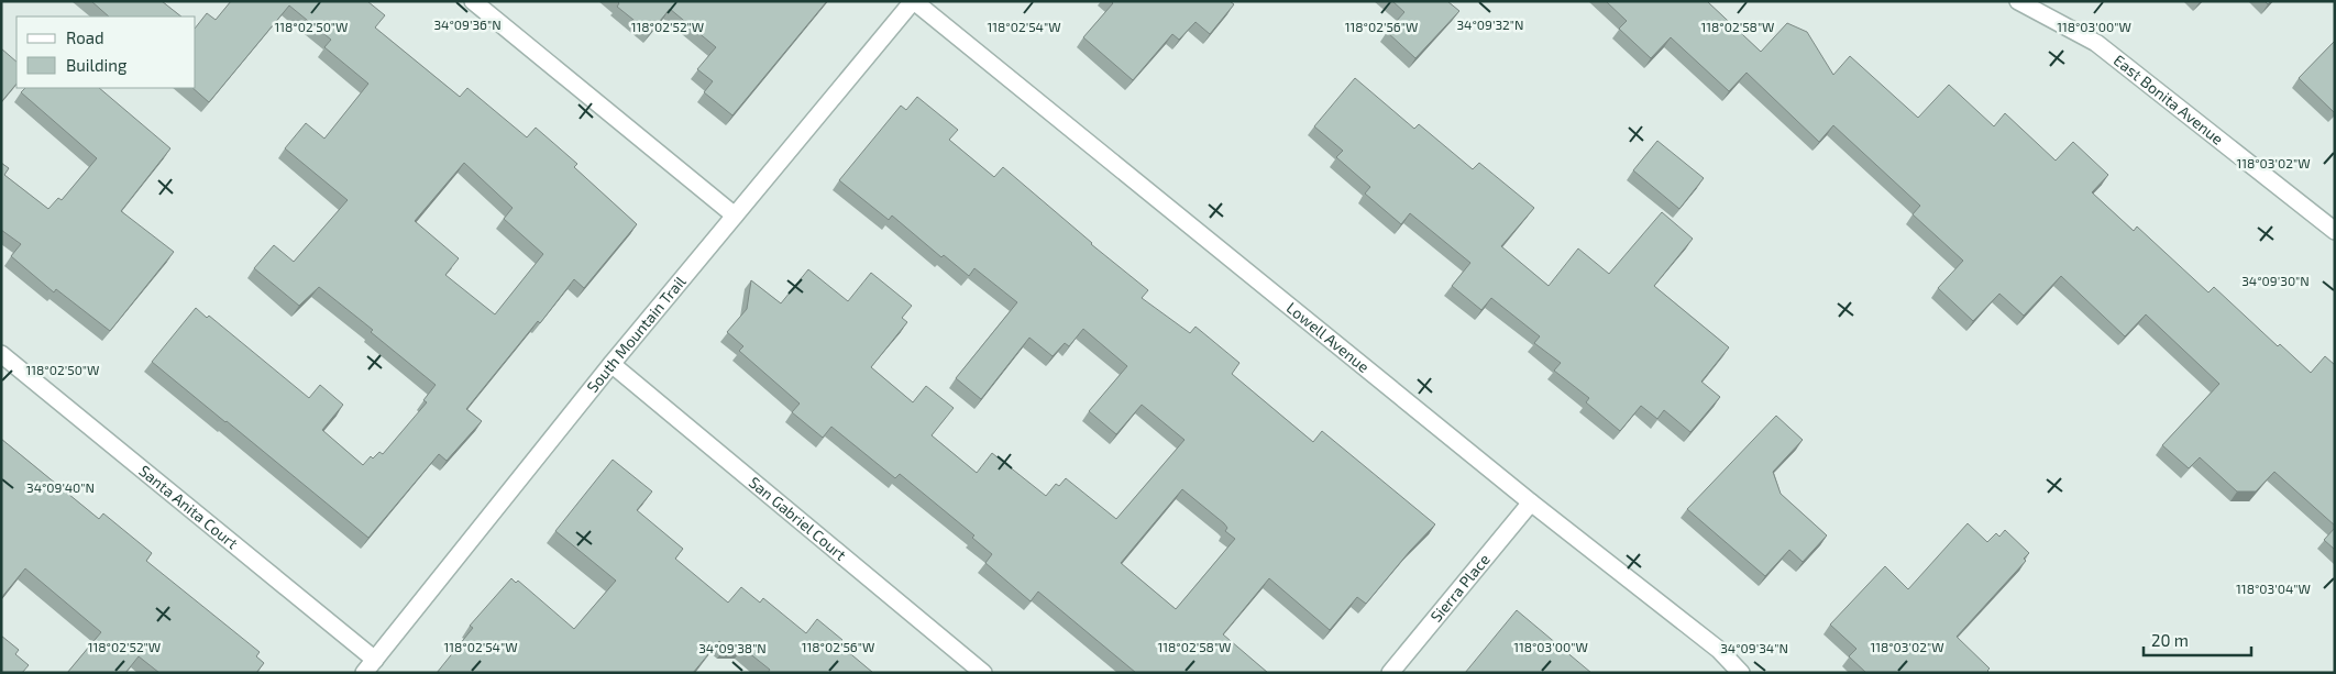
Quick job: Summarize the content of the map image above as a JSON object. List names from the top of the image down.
{
  "streets": {
    "street": [
      "East Bonita Avenue",
      "South Mountain Trail",
      "Lowell Avenue",
      "Santa Anita Court",
      "San Gabriel Court",
      "Sierra Place"
    ]
  },
  "crossings": [
    ["South Mountain Trail", "Lowell Avenue"],
    ["South Mountain Trail", "Santa Anita Court"],
    ["South Mountain Trail", "San Gabriel Court"],
    ["Lowell Avenue", "Sierra Place"]
  ],
  "legend": ["Road", "Building"],
  "scale_bar": "20 m",
  "coordinates": [
    "34°09'36\"N",
    "34°09'32\"N",
    "118°02'50\"W",
    "118°02'52\"W",
    "118°02'54\"W",
    "118°02'56\"W",
    "118°02'58\"W",
    "118°03'00\"W",
    "118°03'02\"W",
    "34°09'30\"N",
    "34°09'40\"N",
    "118°03'04\"W",
    "34°09'38\"N",
    "34°09'34\"N"
  ]
}
